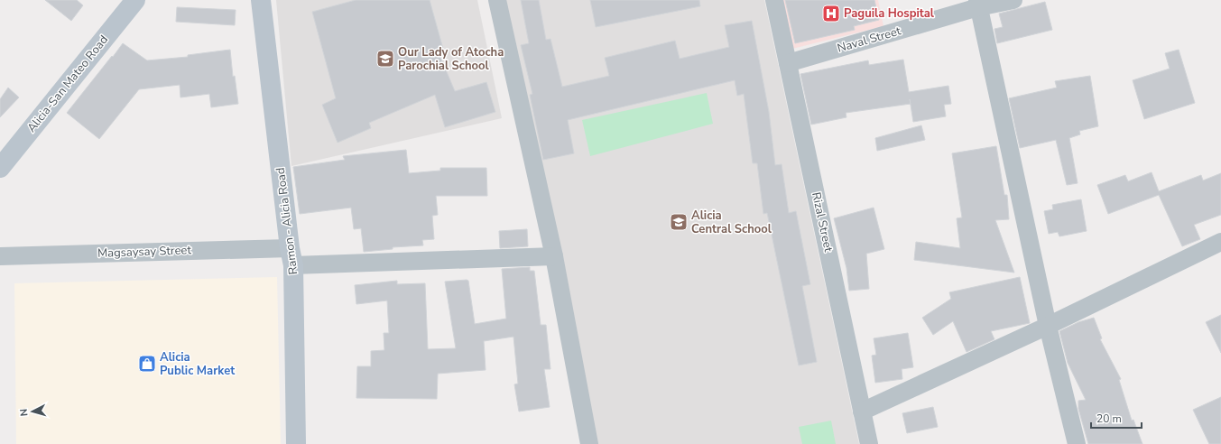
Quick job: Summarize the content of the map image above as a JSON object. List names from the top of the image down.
{
  "streets": {
    "main road": ["Alicia-San Mateo Road", "Ramon - Alicia Road"],
    "street": ["Naval Street", "Rizal Street", "Magsaysay Street"]
  },
  "crossings": [
    ["Naval Street", "Rizal Street"],
    ["Ramon - Alicia Road", "Magsaysay Street"]
  ],
  "places": {
    "hospital": ["Paguila Hospital"],
    "school or university": ["Our Lady of Atocha Parochial School", "Alicia Central School"],
    "shop": ["Alicia Public Market"]
  },
  "scale_bar": "20 m",
  "north": "left"
}
